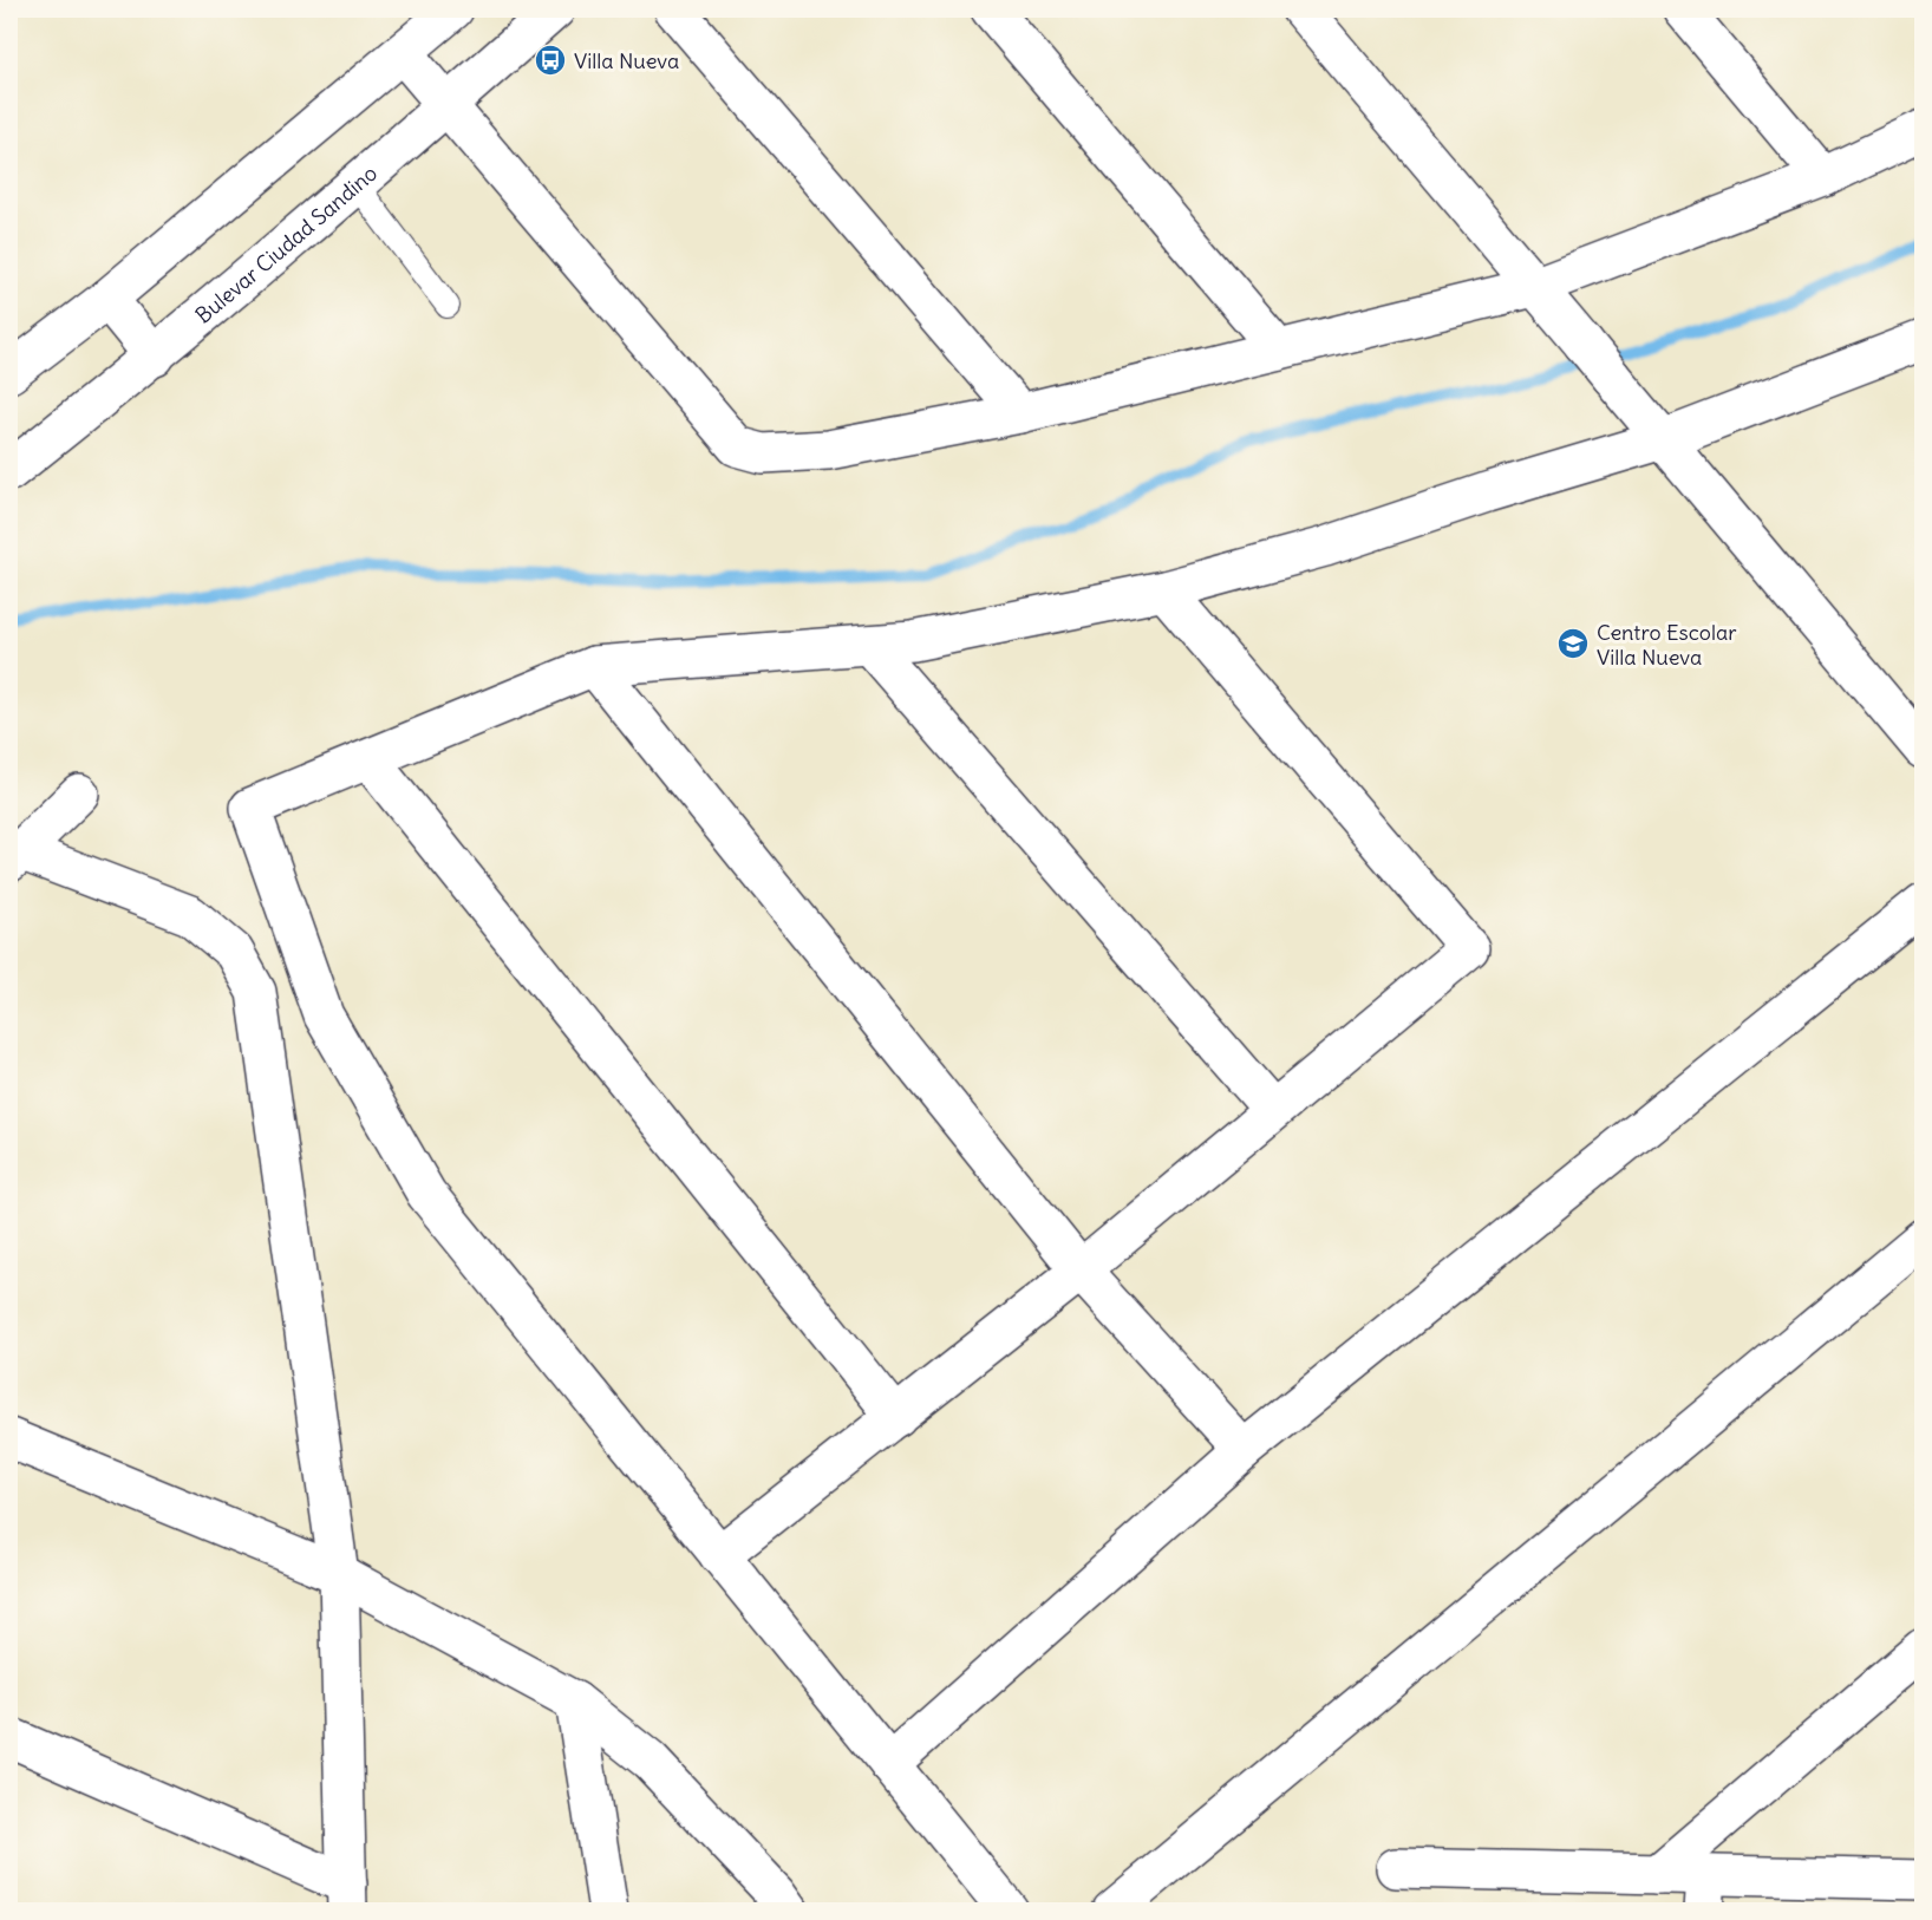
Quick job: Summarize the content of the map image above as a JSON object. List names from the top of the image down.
{
  "streets": {
    "street": ["Bulevar Ciudad Sandino"]
  },
  "places": {
    "bus stop": ["Villa Nueva"],
    "school or university": ["Centro Escolar Villa Nueva"]
  }
}
